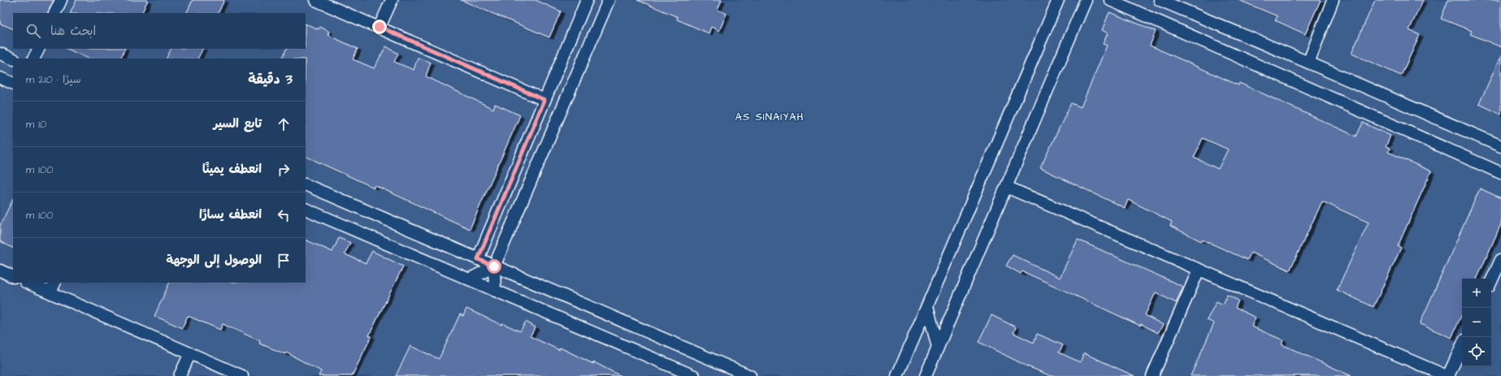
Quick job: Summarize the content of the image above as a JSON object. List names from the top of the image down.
{
  "districts": ["AS SINAIYAH"],
  "page": {
    "search": "ابحث هنا",
    "heading": ["3 دقيقة", "سيرًا · 210 m"],
    "list": [
      ["تابع السير", "10 m"],
      ["انعطف يمينًا", "100 m"],
      ["انعطف يسارًا", "100 m"],
      "الوصول إلى الوجهة"
    ],
    "map_buttons": ["+", "−"]
  }
}
